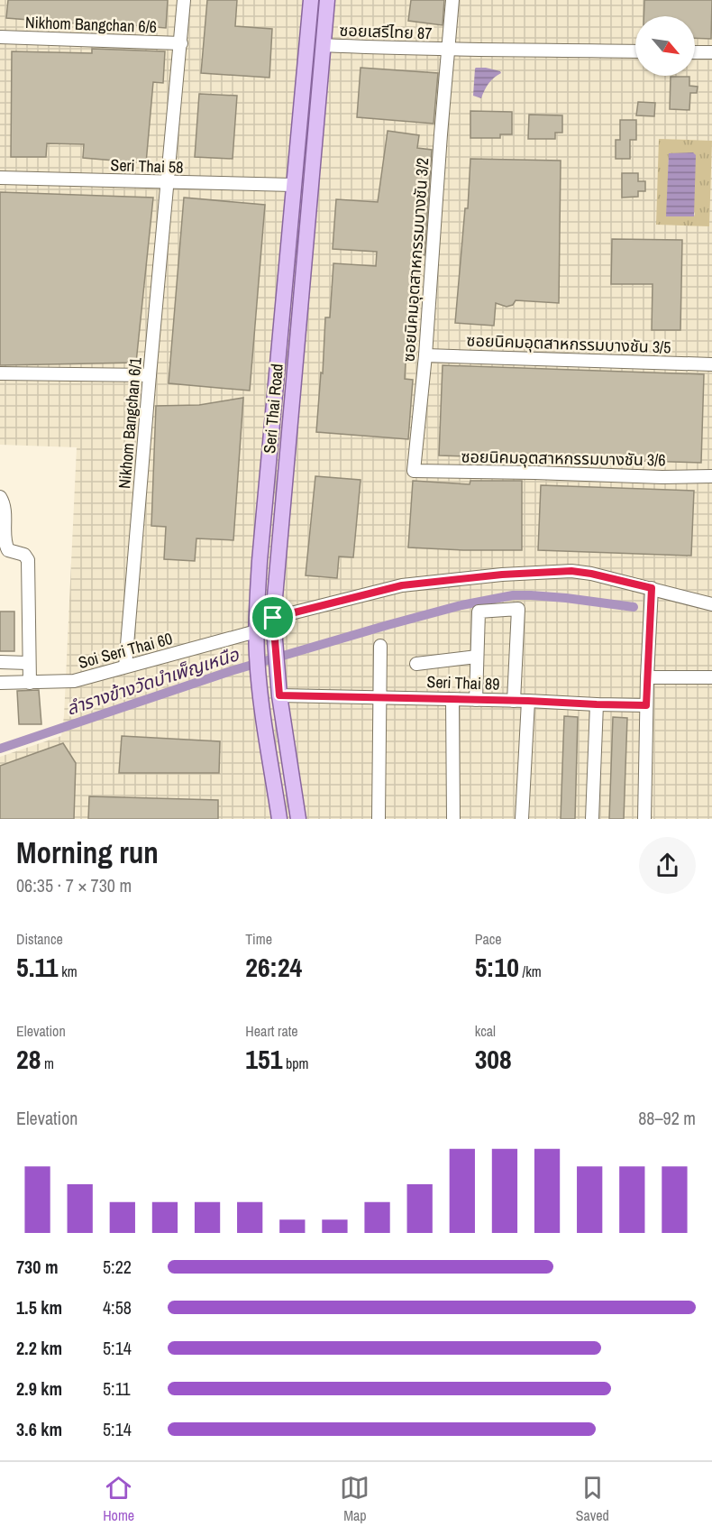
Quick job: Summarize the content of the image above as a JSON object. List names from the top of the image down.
{
  "streets": {
    "main road": ["Seri Thai Road"],
    "street": [
      "Nikhom Bangchan 6/6",
      "ซอยเสรีไทย 87",
      "Seri Thai 58",
      "ซอยนิคมอุตสาหกรรมบางชัน 3/2",
      "ซอยนิคมอุตสาหกรรมบางชัน 3/5",
      "Nikhom Bangchan 6/1",
      "ซอยนิคมอุตสาหกรรมบางชัน 3/6",
      "Soi Seri Thai 60",
      "Seri Thai 89"
    ]
  },
  "crossings": [
    ["Nikhom Bangchan 6/6", "Nikhom Bangchan 6/1"],
    ["ซอยเสรีไทย 87", "ซอยนิคมอุตสาหกรรมบางชัน 3/2"],
    ["ซอยเสรีไทย 87", "Seri Thai Road"],
    ["Seri Thai 58", "Seri Thai Road"],
    ["Seri Thai 58", "Nikhom Bangchan 6/1"],
    ["ซอยนิคมอุตสาหกรรมบางชัน 3/2", "ซอยนิคมอุตสาหกรรมบางชัน 3/5"],
    ["ซอยนิคมอุตสาหกรรมบางชัน 3/2", "ซอยนิคมอุตสาหกรรมบางชัน 3/6"],
    ["Seri Thai Road", "Soi Seri Thai 60"],
    ["Seri Thai Road", "Seri Thai 89"],
    ["Nikhom Bangchan 6/1", "Soi Seri Thai 60"]
  ],
  "water": ["ลำรางข้างวัดบำเพ็ญเหนือ"],
  "north": "bottom right",
  "page": {
    "heading": ["Morning run", "06:35 · 7 × 730 m"],
    "stats": [
      ["Distance", "5.11 km"],
      ["Time", "26:24"],
      ["Pace", "5:10 /km"],
      ["Elevation", "28 m"],
      ["Heart rate", "151 bpm"],
      ["kcal", "308"]
    ],
    "chart": ["Elevation", "88–92 m"],
    "list": [
      {
        "name": "730 m",
        "note": "5:22"
      },
      {
        "name": "1.5 km",
        "note": "4:58"
      },
      {
        "name": "2.2 km",
        "note": "5:14"
      },
      {
        "name": "2.9 km",
        "note": "5:11"
      },
      {
        "name": "3.6 km",
        "note": "5:14"
      }
    ],
    "tabs": ["Home", "Map", "Saved"]
  }
}
